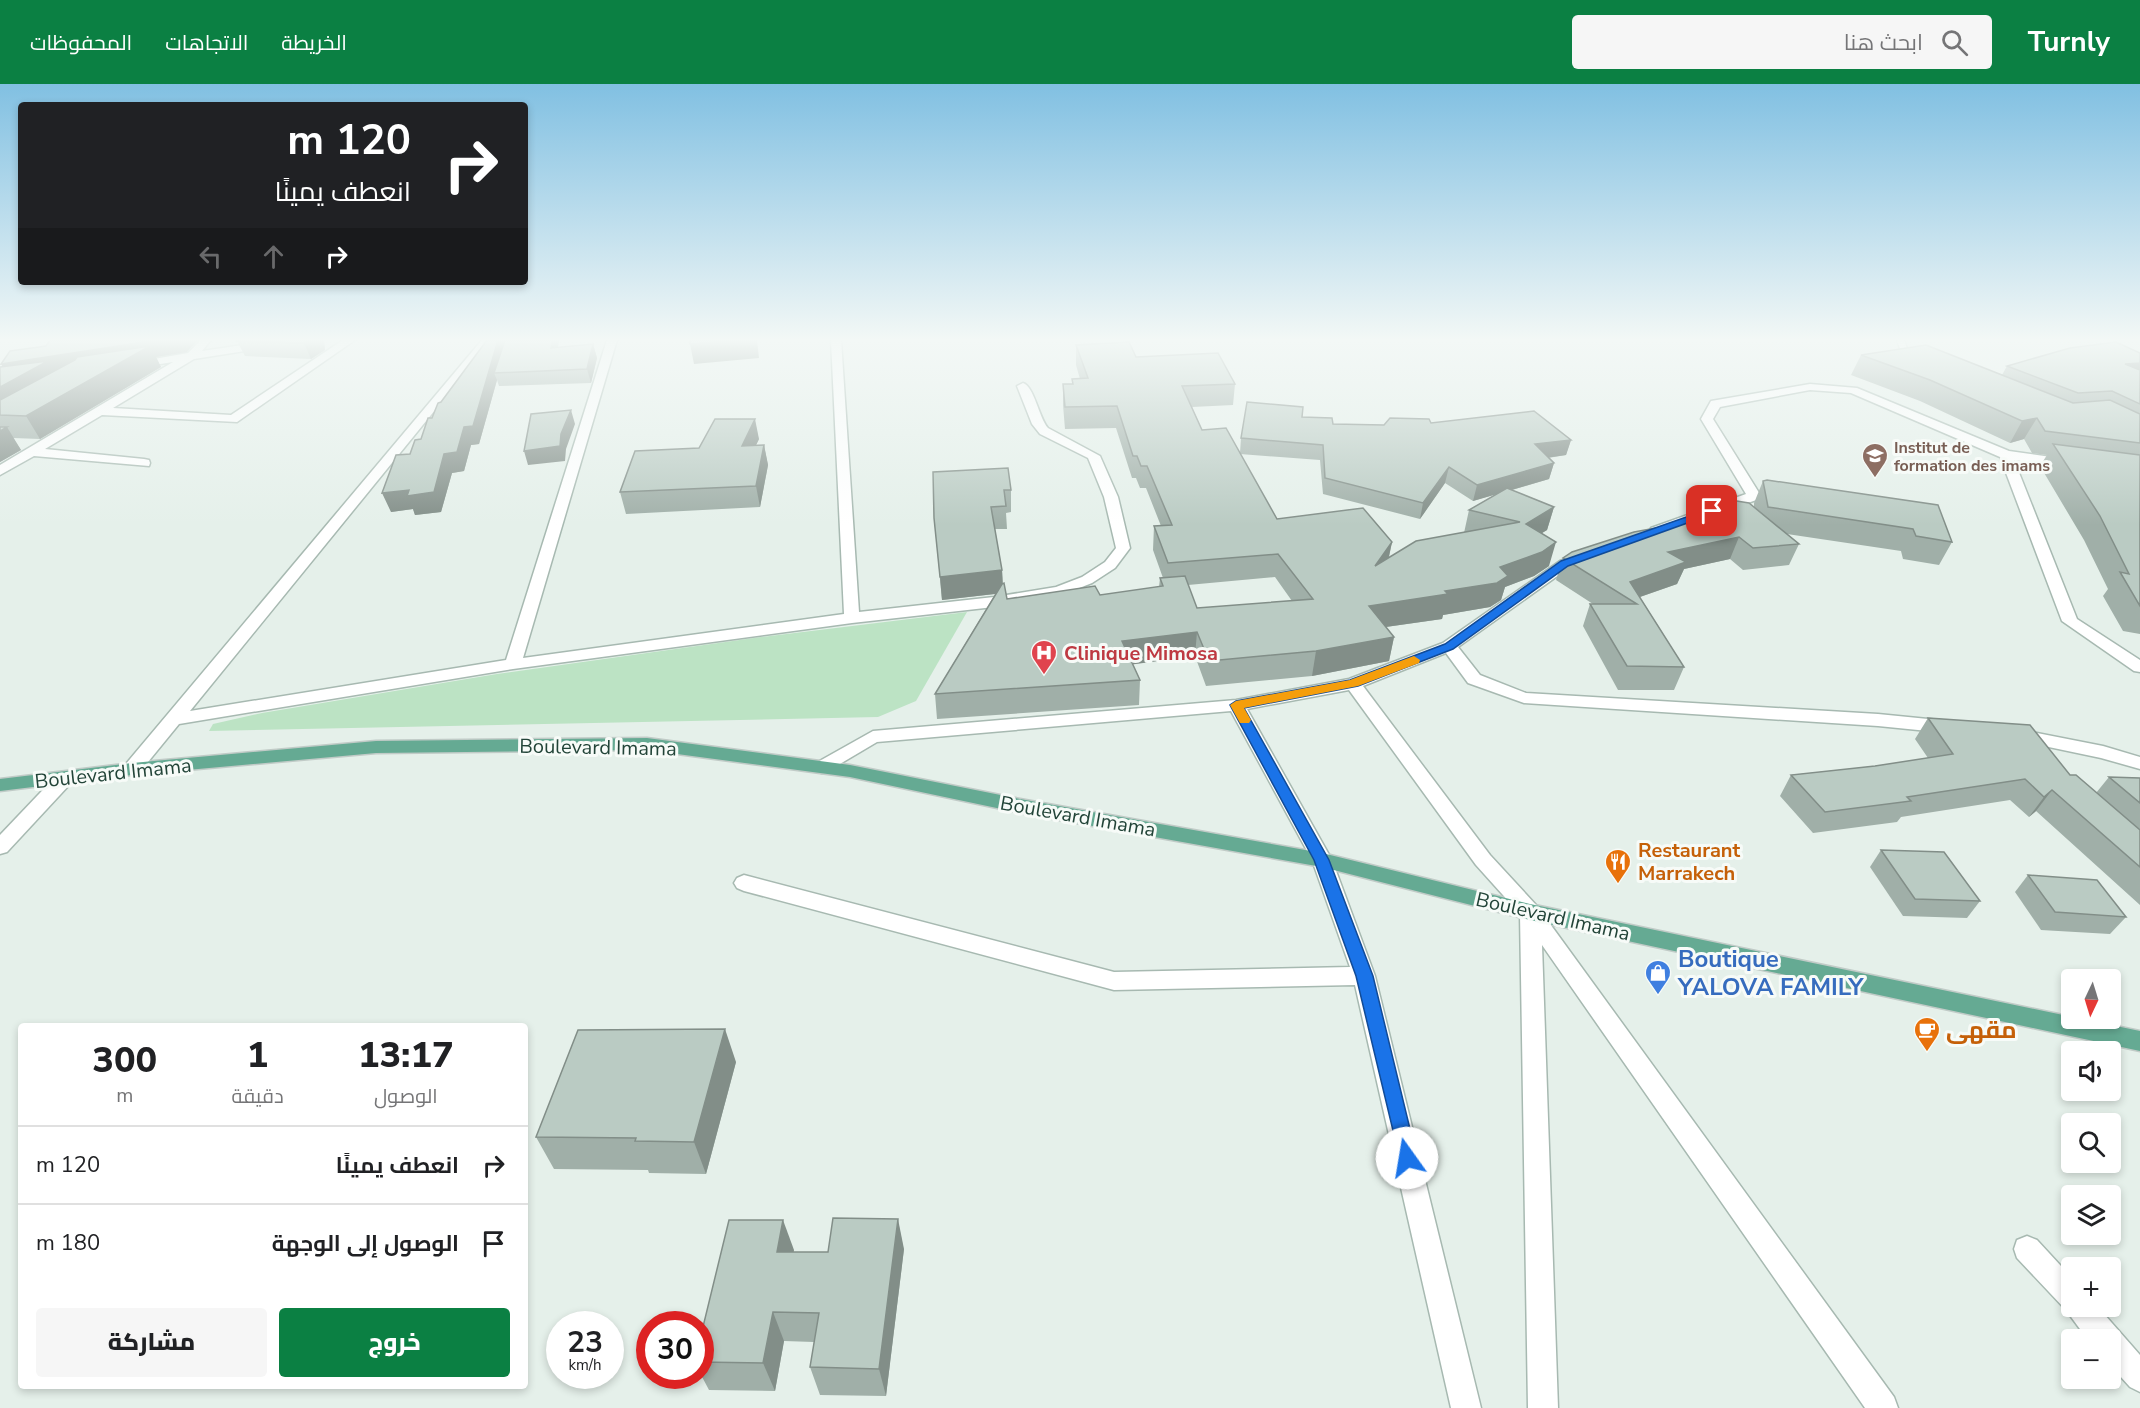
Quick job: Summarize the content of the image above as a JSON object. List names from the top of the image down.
{
  "streets": {
    "main road": ["Boulevard Imama"]
  },
  "places": {
    "school or university": ["Institut de formation des imams"],
    "hospital": ["Clinique Mimosa"],
    "restaurant": ["Restaurant Marrakech"],
    "shop": ["Boutique YALOVA FAMILY"],
    "cafe": ["مقهى"]
  },
  "north": "bottom",
  "page": {
    "header": "Turnly",
    "search": "ابحث هنا",
    "nav": ["الخريطة", "الاتجاهات", "المحفوظات"],
    "turn": ["120 m", "انعطف يمينًا"],
    "map_buttons": ["+", "−"],
    "eta": [
      "13:17",
      "الوصول",
      "1",
      "دقيقة",
      "300",
      "m"
    ],
    "list": [
      {
        "name": "انعطف يمينًا",
        "value": "120 m"
      },
      {
        "name": "الوصول إلى الوجهة",
        "value": "180 m"
      }
    ],
    "buttons": ["خروج", "مشاركة"],
    "speed": "23 km/h",
    "limit": "30"
  }
}
